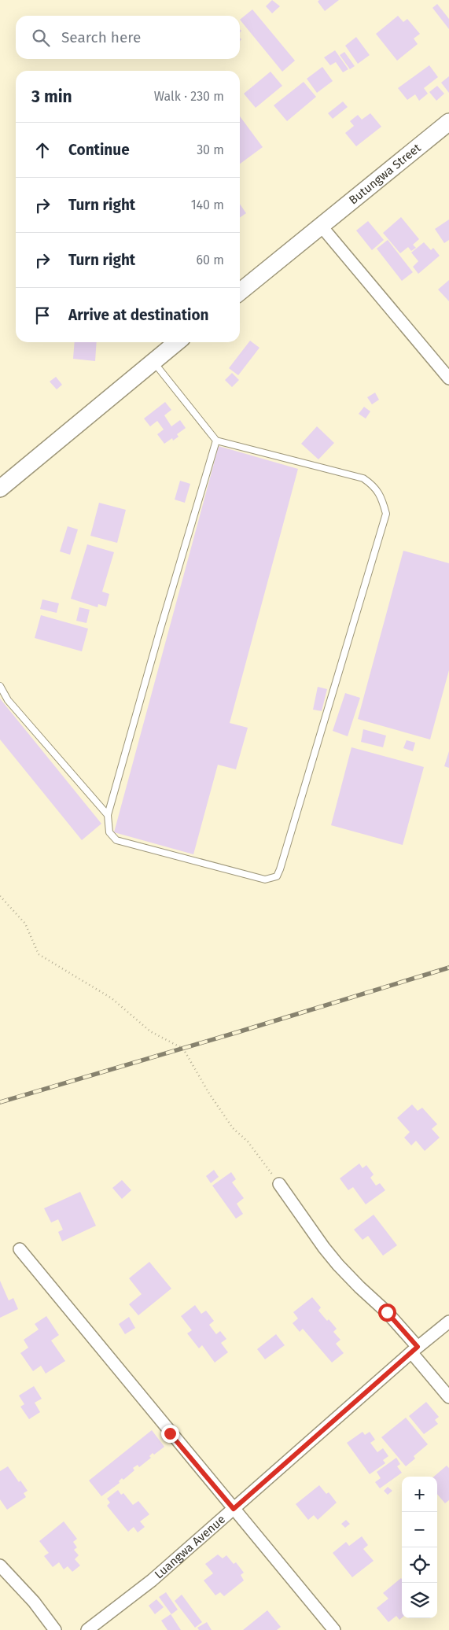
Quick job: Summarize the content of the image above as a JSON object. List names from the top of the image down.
{
  "streets": {
    "main road": ["Butungwa Street"],
    "street": ["Luangwa Avenue"]
  },
  "page": {
    "search": "Search here",
    "heading": ["3 min", "Walk · 230 m"],
    "list": [
      ["Continue", "30 m"],
      ["Turn right", "140 m"],
      ["Turn right", "60 m"],
      "Arrive at destination"
    ],
    "map_buttons": ["+", "−"]
  }
}
